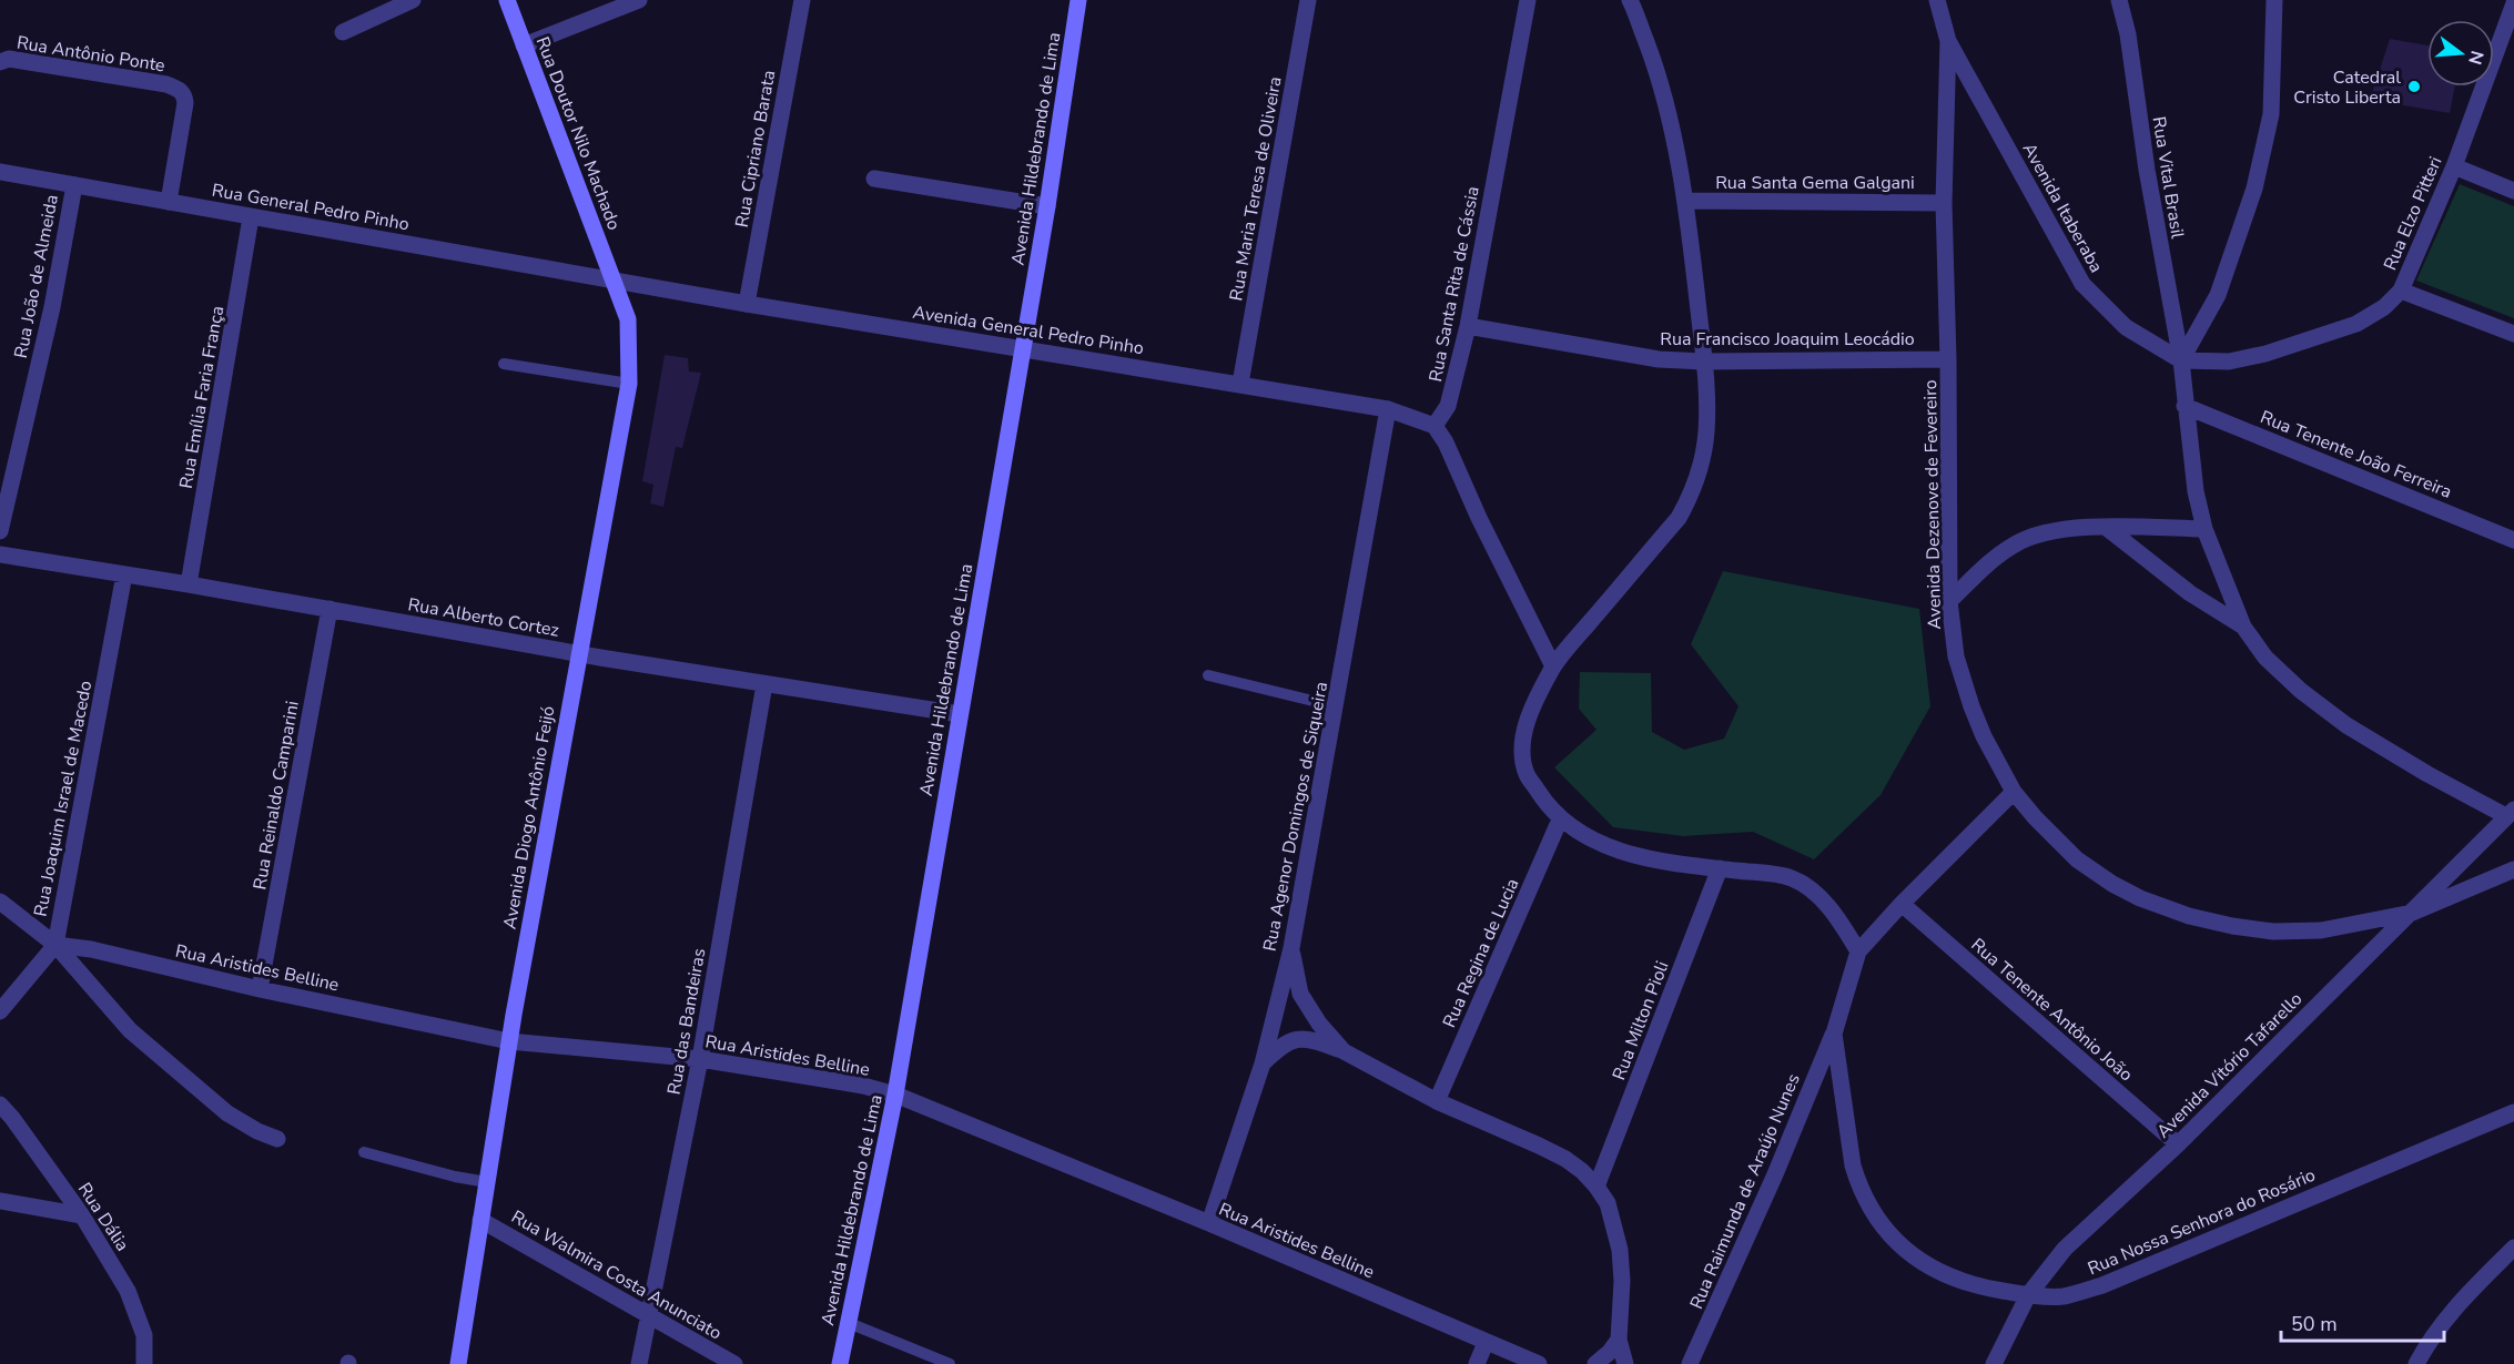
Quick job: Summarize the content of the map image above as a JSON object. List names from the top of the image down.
{
  "streets": {
    "main road": ["Rua Doutor Nilo Machado", "Avenida Hildebrando de Lima", "Avenida Diogo Antônio Feijó"],
    "street": [
      "Rua Antônio Ponte",
      "Rua Cipriano Barata",
      "Rua Vital Brasil",
      "Rua Santa Gema Galgani",
      "Rua Maria Teresa de Oliveira",
      "Rua General Pedro Pinho",
      "Avenida Itaberaba",
      "Rua Elzo Pitteri",
      "Rua João de Almeida",
      "Rua Santa Rita de Cássia",
      "Avenida General Pedro Pinho",
      "Rua Francisco Joaquim Leocádio",
      "Rua Emília Faria França",
      "Rua Tenente João Ferreira",
      "Avenida Dezenove de Fevereiro",
      "Rua Alberto Cortez",
      "Rua Reinaldo Camparini",
      "Rua Joaquim Israel de Macedo",
      "Rua Agenor Domingos de Siqueira",
      "Rua Regina de Lucia",
      "Rua Aristides Belline",
      "Rua Tenente Antônio João",
      "Rua Milton Pioli",
      "Rua das Bandeiras",
      "Avenida Vitório Tafarello",
      "Rua Raimunda de Araújo Nunes",
      "Rua Dália",
      "Rua Nossa Senhora do Rosário",
      "Rua Walmira Costa Anunciato"
    ]
  },
  "crossings": [
    ["Rua Antônio Ponte", "Rua General Pedro Pinho"],
    ["Rua Doutor Nilo Machado", "Rua General Pedro Pinho"],
    ["Rua Doutor Nilo Machado", "Avenida General Pedro Pinho"],
    ["Rua Doutor Nilo Machado", "Avenida Diogo Antônio Feijó"],
    ["Rua Cipriano Barata", "Avenida General Pedro Pinho"],
    ["Avenida Hildebrando de Lima", "Avenida General Pedro Pinho"],
    ["Avenida Hildebrando de Lima", "Rua Alberto Cortez"],
    ["Avenida Hildebrando de Lima", "Rua Aristides Belline"],
    ["Rua Vital Brasil", "Avenida Itaberaba"],
    ["Rua Vital Brasil", "Rua Elzo Pitteri"],
    ["Rua Vital Brasil", "Rua Tenente João Ferreira"],
    ["Rua Santa Gema Galgani", "Avenida Dezenove de Fevereiro"],
    ["Rua Maria Teresa de Oliveira", "Avenida General Pedro Pinho"],
    ["Rua General Pedro Pinho", "Rua João de Almeida"],
    ["Rua General Pedro Pinho", "Avenida General Pedro Pinho"],
    ["Rua General Pedro Pinho", "Rua Emília Faria França"],
    ["Rua General Pedro Pinho", "Avenida Diogo Antônio Feijó"],
    ["Avenida Itaberaba", "Rua Elzo Pitteri"],
    ["Avenida Itaberaba", "Avenida Dezenove de Fevereiro"],
    ["Rua Santa Rita de Cássia", "Avenida General Pedro Pinho"],
    ["Rua Santa Rita de Cássia", "Rua Francisco Joaquim Leocádio"],
    ["Avenida General Pedro Pinho", "Rua Agenor Domingos de Siqueira"],
    ["Avenida General Pedro Pinho", "Avenida Diogo Antônio Feijó"],
    ["Rua Francisco Joaquim Leocádio", "Avenida Dezenove de Fevereiro"],
    ["Rua Emília Faria França", "Rua Alberto Cortez"],
    ["Avenida Dezenove de Fevereiro", "Avenida Vitório Tafarello"],
    ["Rua Alberto Cortez", "Rua Reinaldo Camparini"],
    ["Rua Alberto Cortez", "Rua Joaquim Israel de Macedo"],
    ["Rua Alberto Cortez", "Avenida Diogo Antônio Feijó"],
    ["Rua Alberto Cortez", "Rua das Bandeiras"],
    ["Rua Reinaldo Camparini", "Rua Aristides Belline"],
    ["Rua Joaquim Israel de Macedo", "Rua Aristides Belline"],
    ["Rua Agenor Domingos de Siqueira", "Rua Aristides Belline"],
    ["Avenida Diogo Antônio Feijó", "Rua Aristides Belline"],
    ["Avenida Diogo Antônio Feijó", "Rua Walmira Costa Anunciato"],
    ["Rua Aristides Belline", "Rua das Bandeiras"],
    ["Rua Tenente Antônio João", "Avenida Vitório Tafarello"],
    ["Rua das Bandeiras", "Rua Walmira Costa Anunciato"],
    ["Avenida Vitório Tafarello", "Rua Nossa Senhora do Rosário"],
    ["Rua Raimunda de Araújo Nunes", "Rua Nossa Senhora do Rosário"]
  ],
  "places": ["Catedral Cristo Liberta"],
  "scale_bar": "50 m",
  "north": "right"
}
